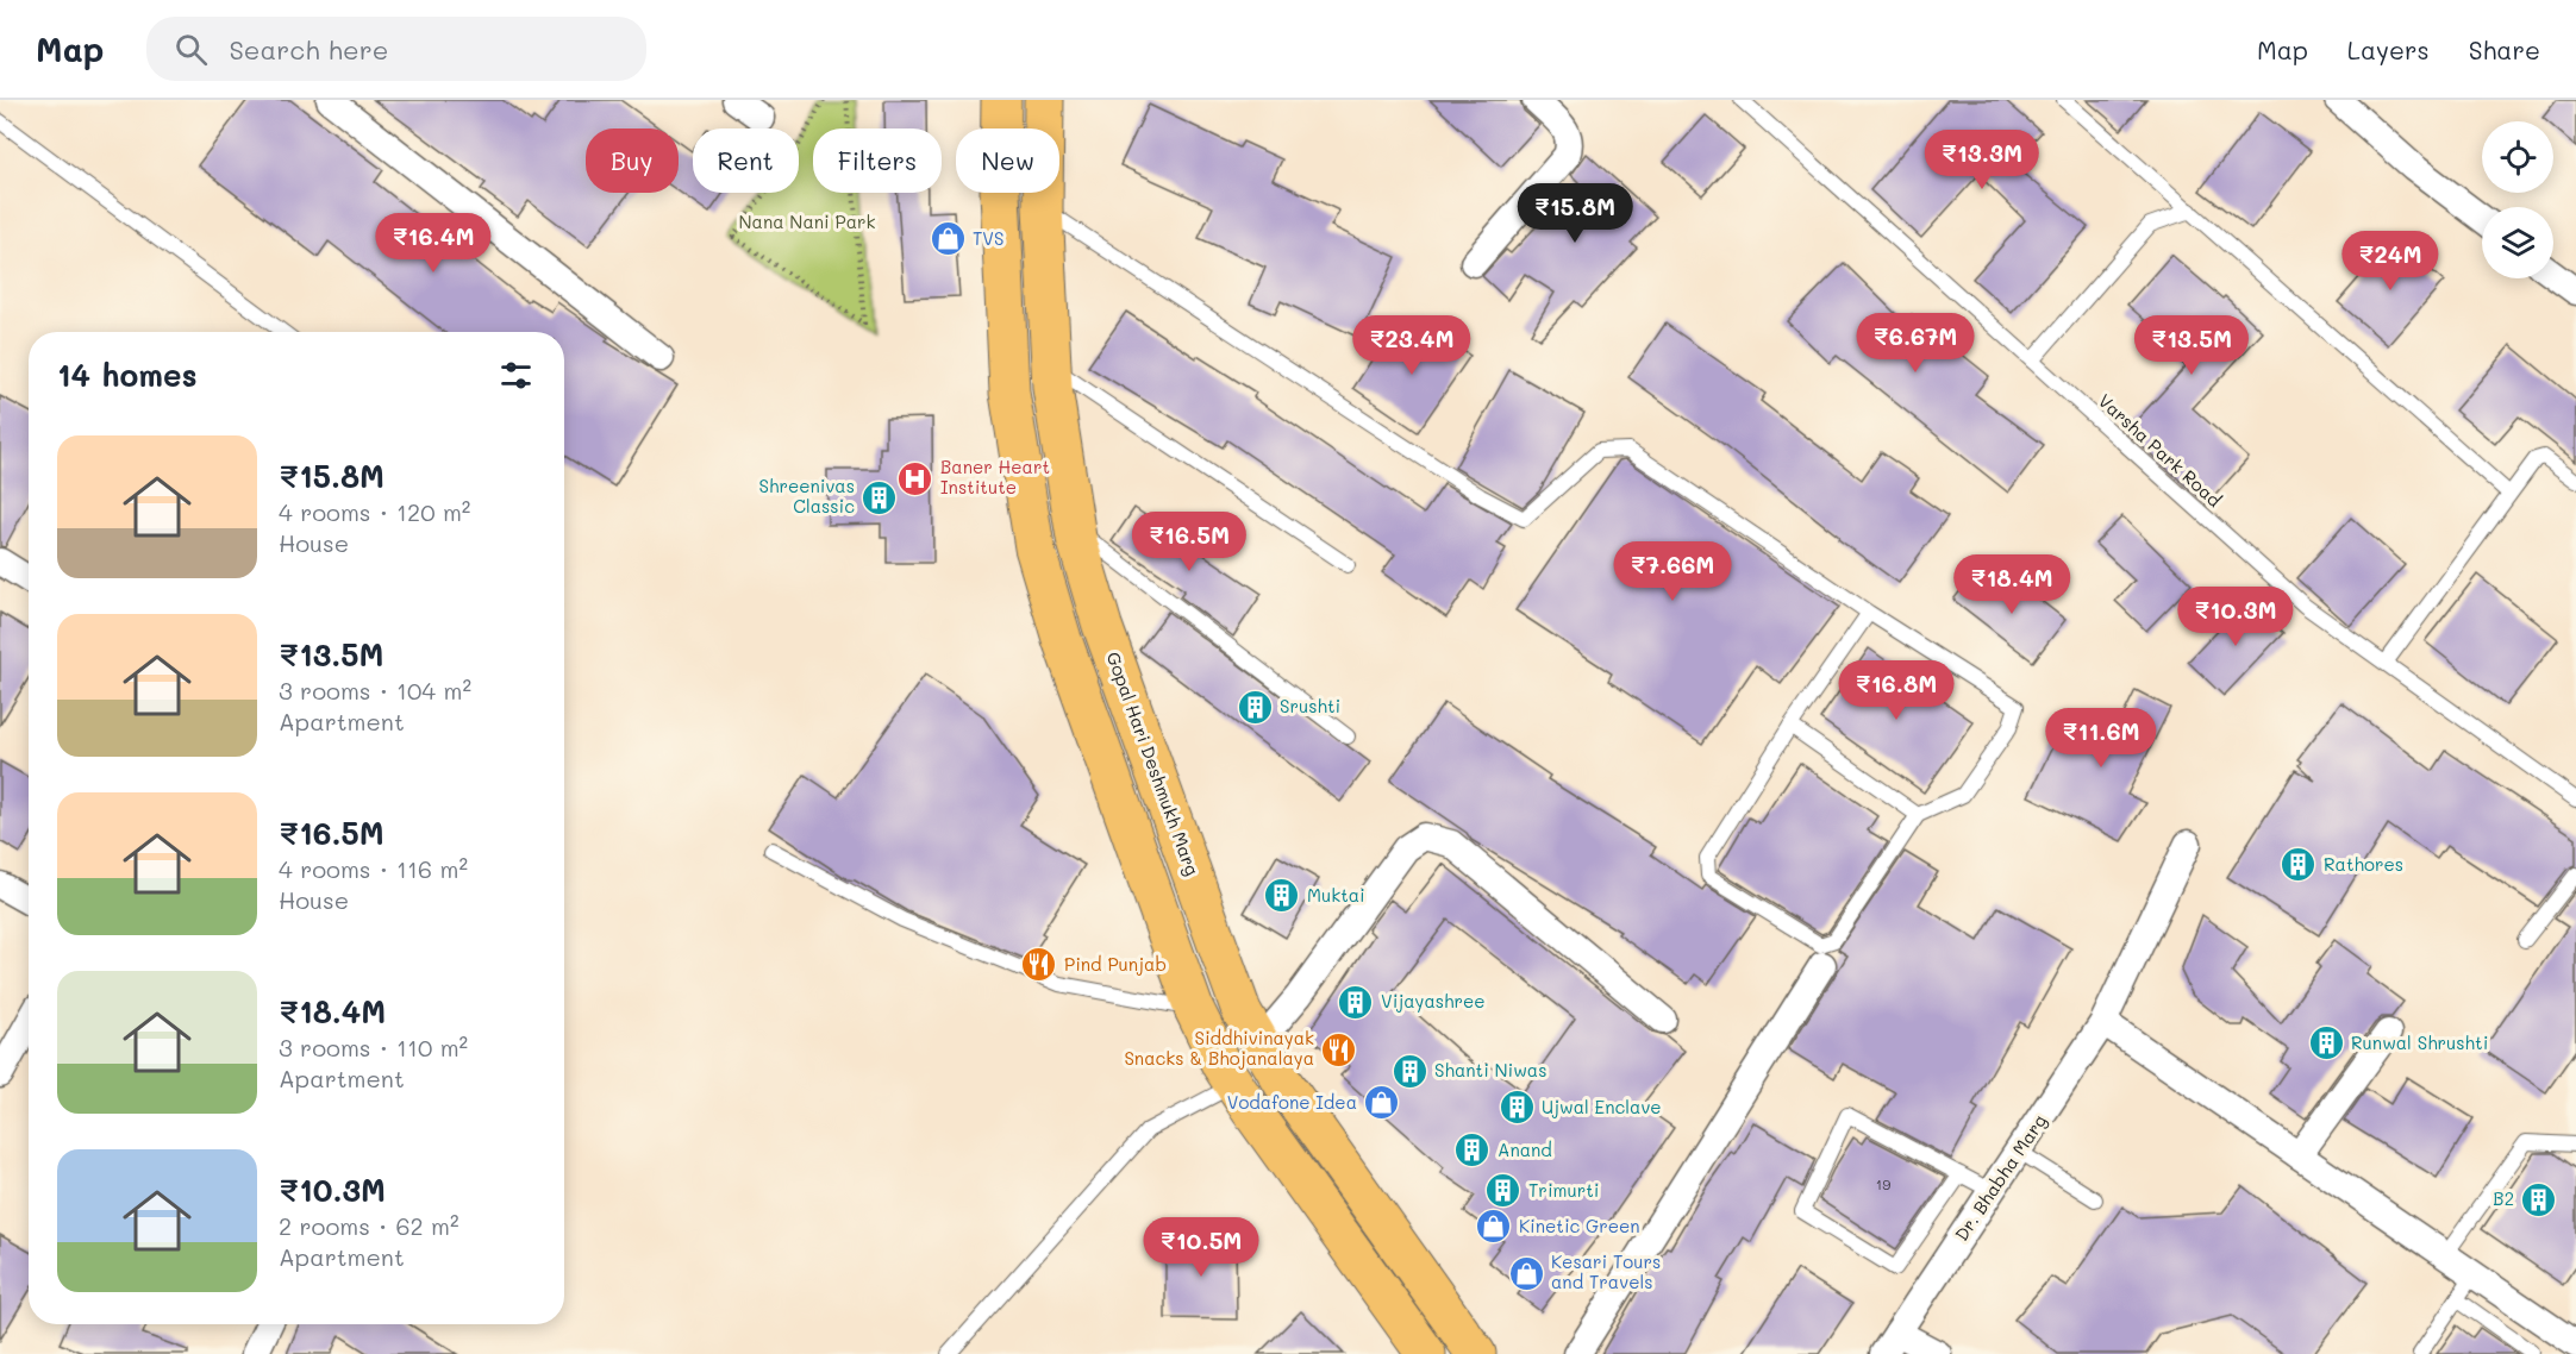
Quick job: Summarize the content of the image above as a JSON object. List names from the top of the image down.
{
  "streets": {
    "main road": ["Gopal Hari Deshmukh Marg"],
    "street": ["Dr. Bhabha Marg"],
    "lane": ["Varsha Park Road"]
  },
  "parks": ["Nana Nani Park"],
  "places": {
    "shop": [
      "TVS",
      "Vodafone Idea",
      "Kinetic Green",
      "Kesari Tours and Travels"
    ],
    "hospital": ["Baner Heart Institute"],
    "building": [
      "Shreenivas Classic",
      "Srushti",
      "Rathores",
      "Muktai",
      "Vijayashree",
      "Runwal Shrushti",
      "Shanti Niwas",
      "Ujwal Enclave",
      "Anand",
      "Trimurti",
      "B2"
    ],
    "restaurant": ["Pind Punjab", "Siddhivinayak Snacks & Bhojanalaya"]
  },
  "house_numbers": ["19"],
  "page": {
    "header": "Map",
    "search": "Search here",
    "nav": ["Map", "Layers", "Share"],
    "chip": [
      "Buy",
      "Rent",
      "Filters",
      "New"
    ],
    "price": [
      "₹13.3M",
      "₹15.8M",
      "₹16.4M",
      "₹24M",
      "₹6.67M",
      "₹23.4M",
      "₹13.5M",
      "₹16.5M",
      "₹7.66M",
      "₹18.4M",
      "₹10.3M",
      "₹16.8M",
      "₹11.6M",
      "₹10.5M"
    ],
    "heading": "14 homes",
    "list": [
      {
        "name": "₹15.8M",
        "note": "4 rooms · 120 m² · House"
      },
      {
        "name": "₹13.5M",
        "note": "3 rooms · 104 m² · Apartment"
      },
      {
        "name": "₹16.5M",
        "note": "4 rooms · 116 m² · House"
      },
      {
        "name": "₹18.4M",
        "note": "3 rooms · 110 m² · Apartment"
      },
      {
        "name": "₹10.3M",
        "note": "2 rooms · 62 m² · Apartment"
      }
    ]
  }
}
